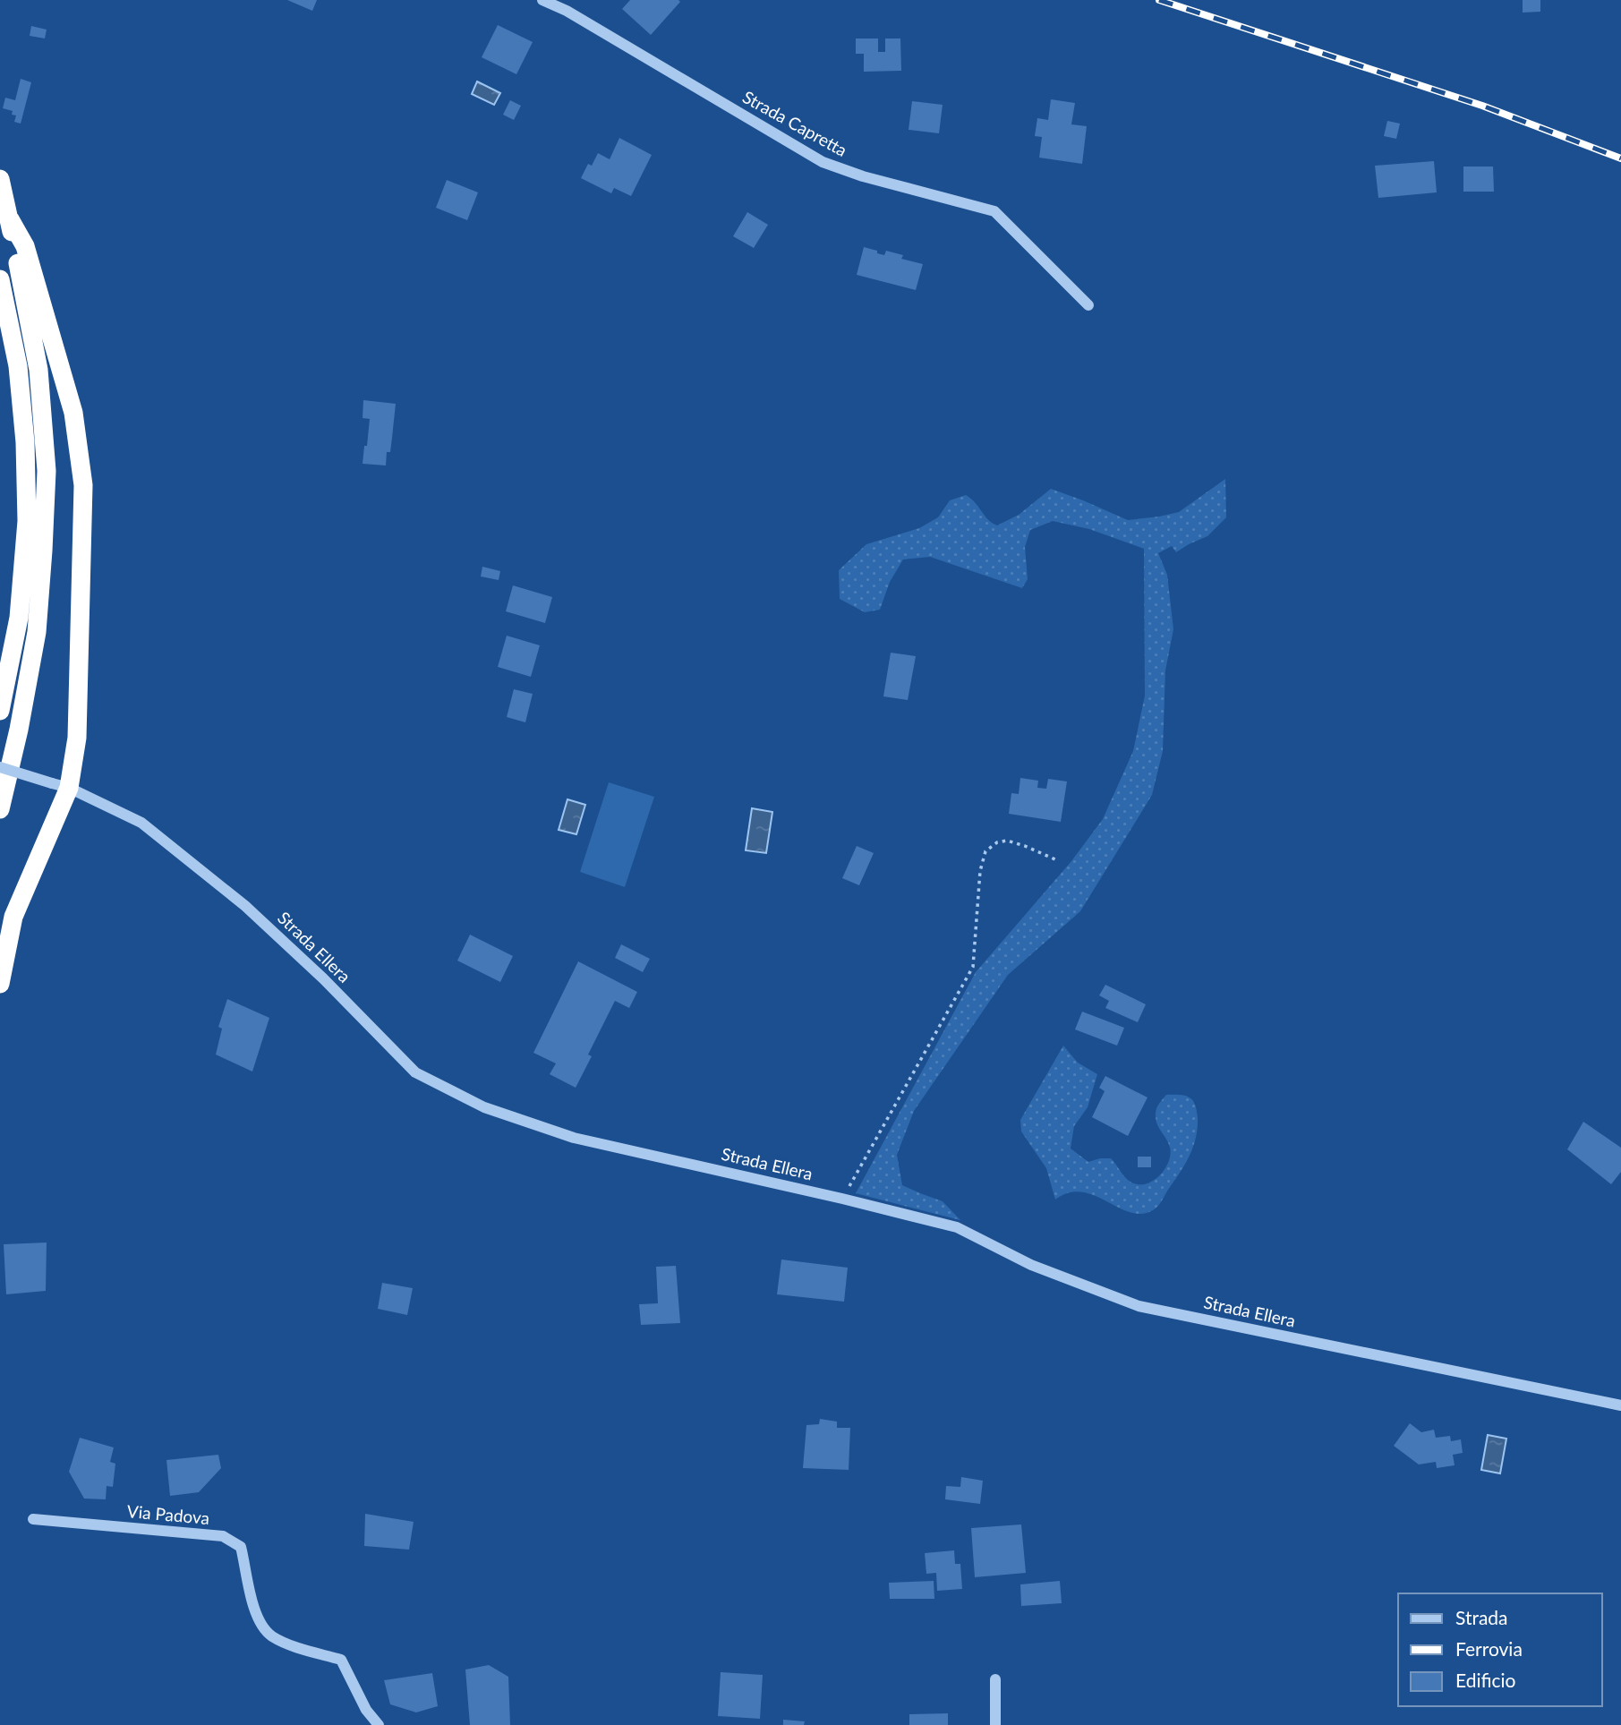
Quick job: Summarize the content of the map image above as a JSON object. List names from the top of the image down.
{
  "streets": {
    "street": ["Strada Capretta", "Strada Ellera", "Via Padova"]
  },
  "legend": ["Strada", "Ferrovia", "Edificio"]
}
